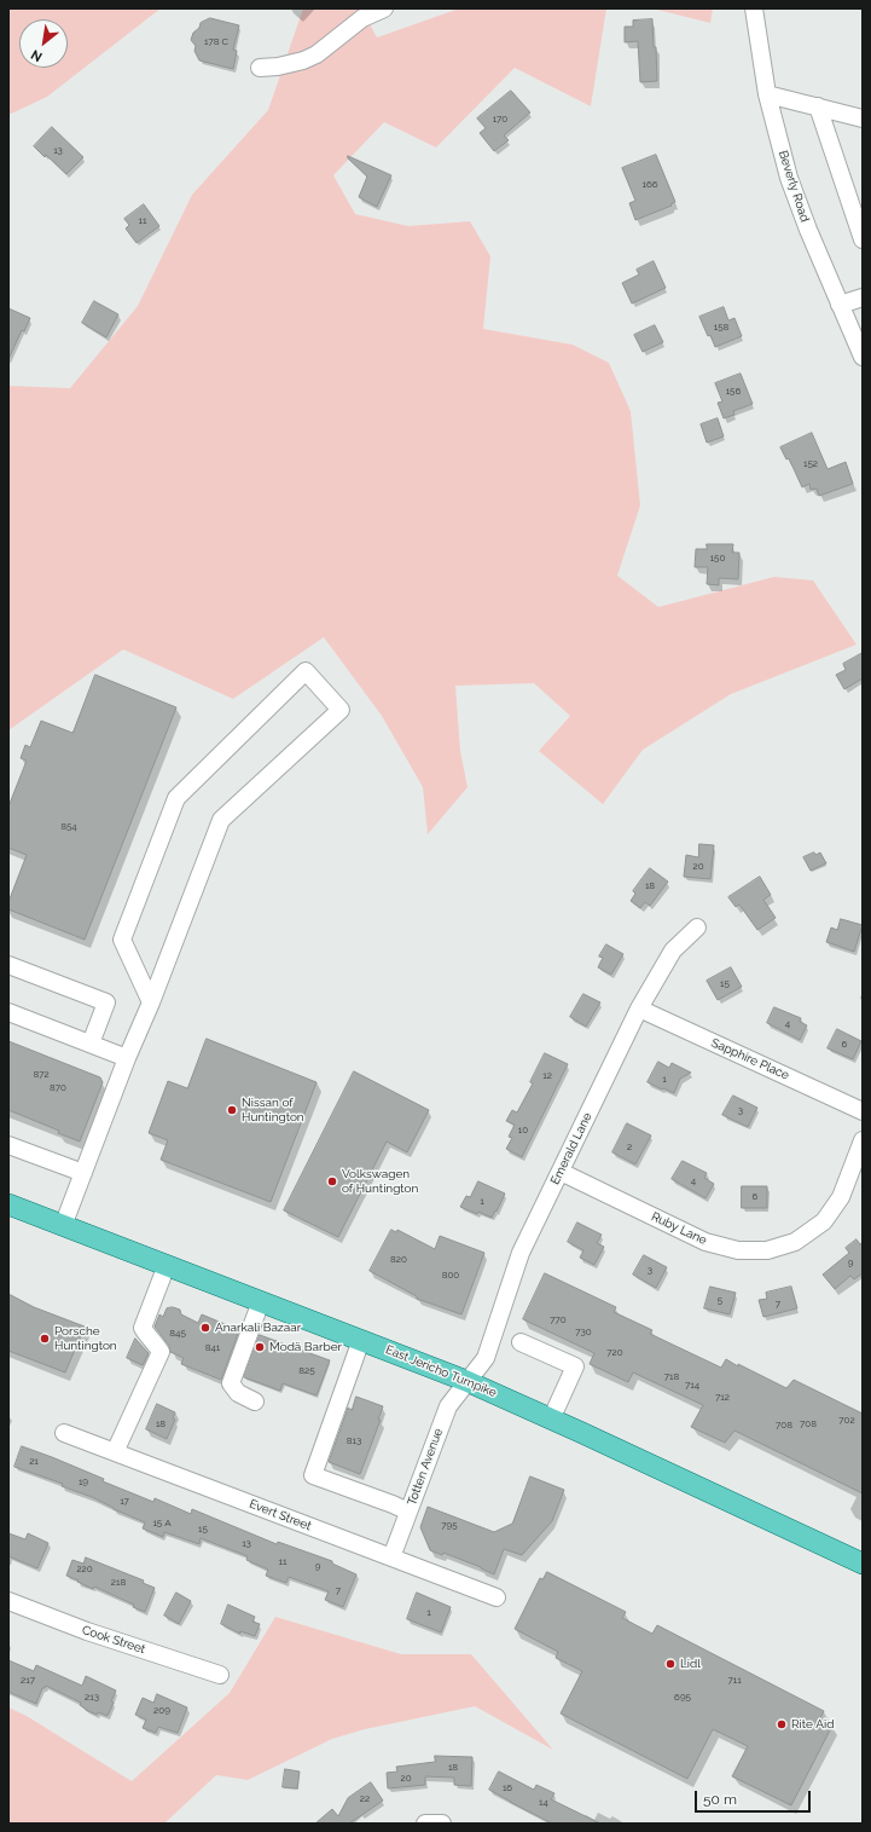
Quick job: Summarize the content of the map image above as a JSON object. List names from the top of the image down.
{
  "streets": {
    "main road": ["East Jericho Turnpike"],
    "street": [
      "Beverly Road",
      "Sapphire Place",
      "Emerald Lane",
      "Ruby Lane",
      "Totten Avenue",
      "Evert Street",
      "Cook Street"
    ]
  },
  "crossings": [
    ["Sapphire Place", "Emerald Lane"],
    ["Emerald Lane", "Ruby Lane"],
    ["Emerald Lane", "East Jericho Turnpike"],
    ["Emerald Lane", "Totten Avenue"],
    ["East Jericho Turnpike", "Totten Avenue"],
    ["Totten Avenue", "Evert Street"]
  ],
  "places": [
    "Nissan of Huntington",
    "Volkswagen of Huntington",
    "Anarkali Bazaar",
    "Porsche Huntington",
    "Modä Barber",
    "Lidl",
    "Rite Aid"
  ],
  "house_numbers": [
    "178 C",
    "170",
    "13",
    "166",
    "11",
    "158",
    "156",
    "152",
    "150",
    "854",
    "20",
    "18",
    "15",
    "4",
    "6",
    "872",
    "12",
    "1",
    "870",
    "3",
    "10",
    "2",
    "4",
    "6",
    "1",
    "820",
    "9",
    "3",
    "800",
    "5",
    "7",
    "770",
    "730",
    "845",
    "841",
    "720",
    "825",
    "718",
    "714",
    "712",
    "702",
    "18",
    "708",
    "708",
    "813",
    "21",
    "19",
    "17",
    "15 A",
    "795",
    "15",
    "13",
    "11",
    "9",
    "220",
    "218",
    "7",
    "1",
    "217",
    "711",
    "213",
    "695",
    "209",
    "18",
    "20",
    "16",
    "22",
    "14"
  ],
  "scale_bar": "50 m",
  "north": "bottom left"
}
